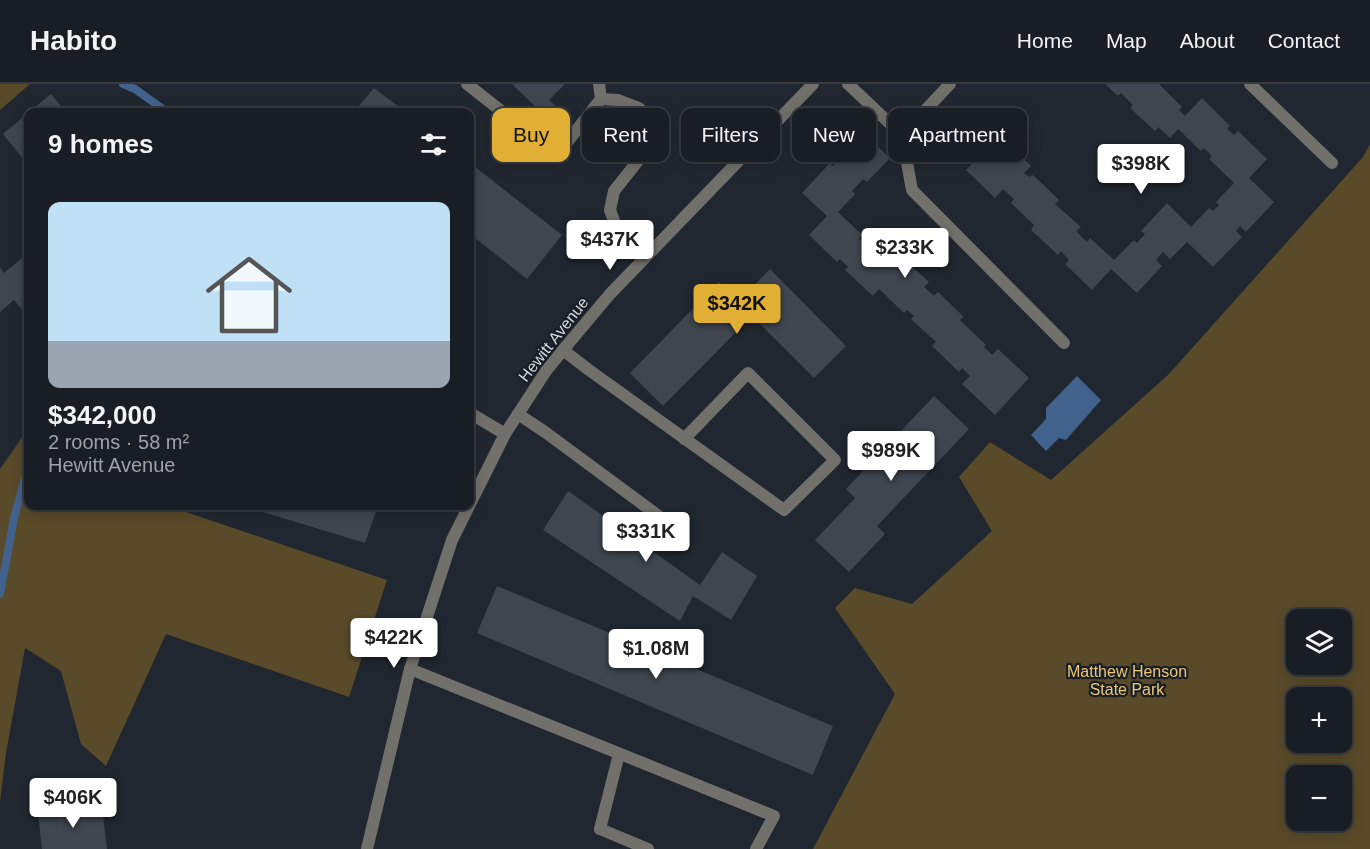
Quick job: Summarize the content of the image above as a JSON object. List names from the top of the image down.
{
  "streets": {
    "street": ["Hewitt Avenue"]
  },
  "parks": ["Matthew Henson State Park"],
  "page": {
    "header": "Habito",
    "nav": [
      "Home",
      "Map",
      "About",
      "Contact"
    ],
    "chip": [
      "Buy",
      "Rent",
      "Filters",
      "New",
      "Apartment"
    ],
    "heading": "9 homes",
    "price": [
      "$398K",
      "$437K",
      "$233K",
      "$342K",
      "$989K",
      "$331K",
      "$422K",
      "$1.08M",
      "$406K"
    ],
    "list": [
      {
        "name": "$342,000",
        "note": "2 rooms · 58 m² · Hewitt Avenue"
      }
    ],
    "map_buttons": ["+", "−"]
  }
}
